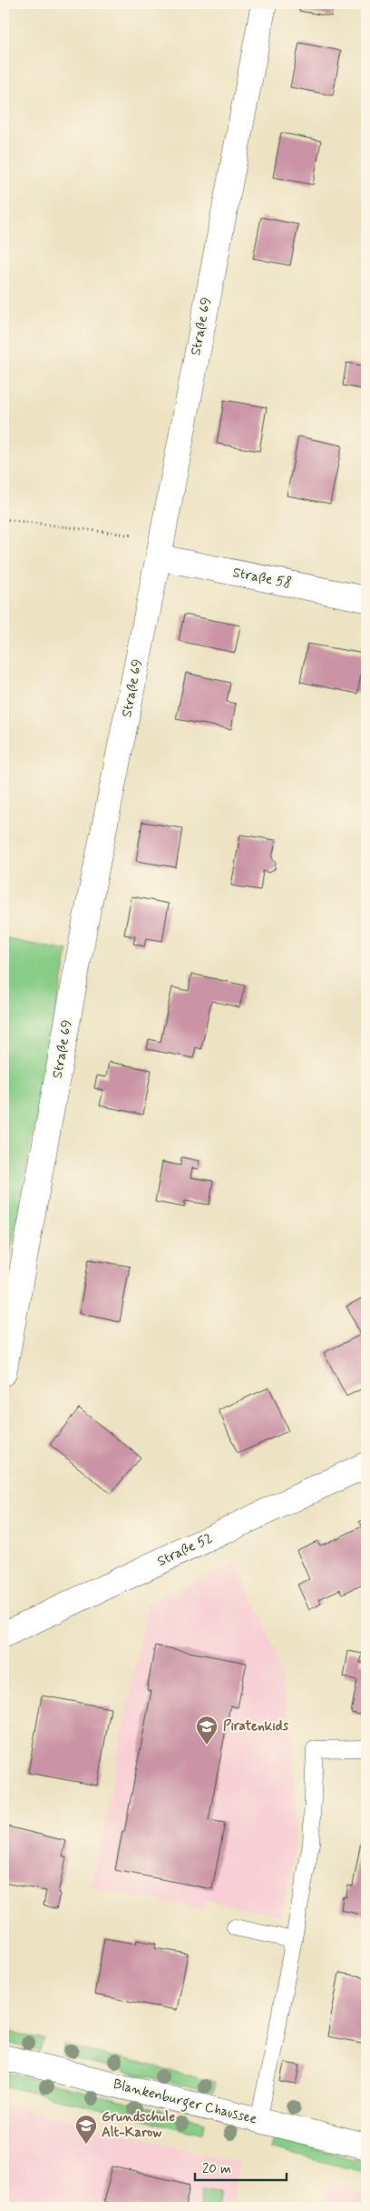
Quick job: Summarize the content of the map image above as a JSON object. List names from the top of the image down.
{
  "streets": {
    "street": [
      "Straße 69",
      "Straße 58",
      "Straße 52",
      "Blankenburger Chaussee"
    ]
  },
  "crossings": [
    ["Straße 69", "Straße 58"]
  ],
  "places": {
    "school or university": ["Piratenkids", "Grundschule Alt-Karow"]
  },
  "scale_bar": "20 m"
}
